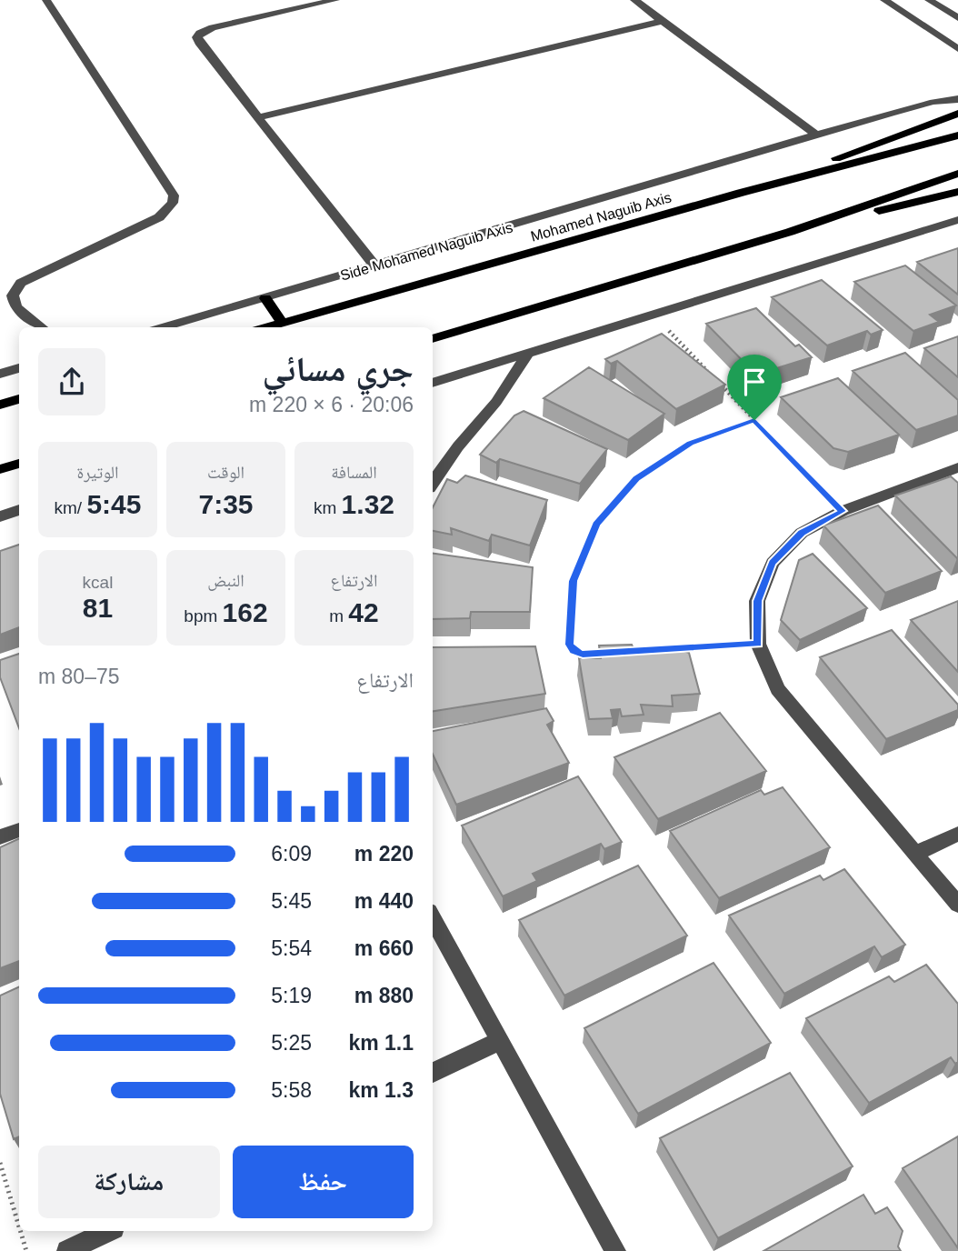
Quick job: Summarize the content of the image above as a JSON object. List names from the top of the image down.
{
  "streets": {
    "main road": ["Mohamed Naguib Axis"],
    "street": ["Side Mohamed Naguib Axis"]
  },
  "page": {
    "heading": ["جري مسائي", "20:06 · 6 × 220 m"],
    "stats": [
      ["المسافة", "1.32 km"],
      ["الوقت", "7:35"],
      ["الوتيرة", "5:45 /km"],
      ["الارتفاع", "42 m"],
      ["النبض", "162 bpm"],
      ["kcal", "81"]
    ],
    "chart": ["الارتفاع", "75–80 m"],
    "list": [
      {
        "name": "220 m",
        "note": "6:09"
      },
      {
        "name": "440 m",
        "note": "5:45"
      },
      {
        "name": "660 m",
        "note": "5:54"
      },
      {
        "name": "880 m",
        "note": "5:19"
      },
      {
        "name": "1.1 km",
        "note": "5:25"
      },
      {
        "name": "1.3 km",
        "note": "5:58"
      }
    ],
    "buttons": ["حفظ", "مشاركة"]
  }
}
